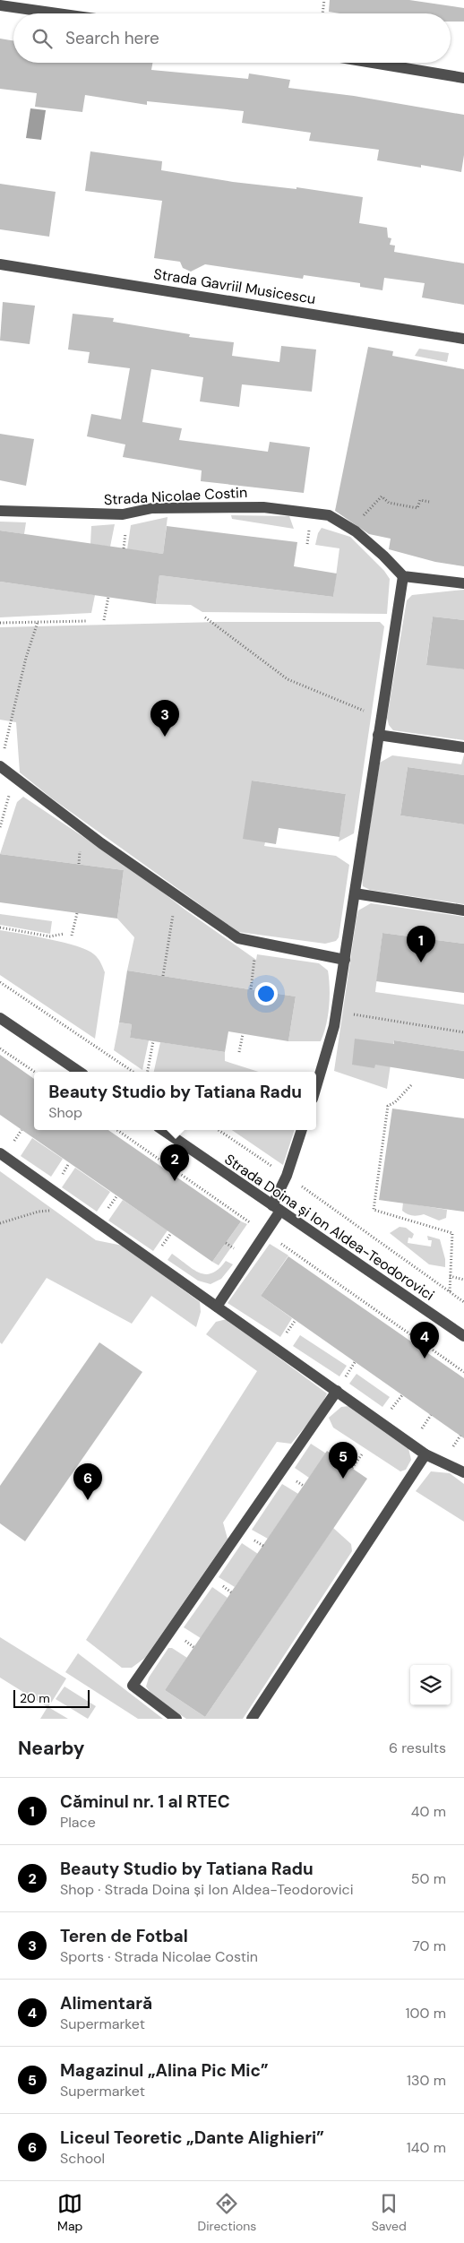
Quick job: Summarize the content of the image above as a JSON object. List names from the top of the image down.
{
  "streets": {
    "street": ["Strada Gavriil Musicescu", "Strada Nicolae Costin", "Strada Doina și Ion Aldea-Teodorovici"]
  },
  "scale_bar": "20 m",
  "page": {
    "search": "Search here",
    "pins": [
      "3",
      "1",
      "2",
      "4",
      "5",
      "6"
    ],
    "popup": ["Beauty Studio by Tatiana Radu", "Shop"],
    "scale": "20 m",
    "heading": ["Nearby", "6 results"],
    "list": [
      {
        "mark": "1",
        "name": "Căminul nr. 1 al RTEC",
        "note": "Place",
        "value": "40 m"
      },
      {
        "mark": "2",
        "name": "Beauty Studio by Tatiana Radu",
        "note": "Shop · Strada Doina și Ion Aldea-Teodorovici",
        "value": "50 m"
      },
      {
        "mark": "3",
        "name": "Teren de Fotbal",
        "note": "Sports · Strada Nicolae Costin",
        "value": "70 m"
      },
      {
        "mark": "4",
        "name": "Alimentară",
        "note": "Supermarket",
        "value": "100 m"
      },
      {
        "mark": "5",
        "name": "Magazinul „Alina Pic Mic”",
        "note": "Supermarket",
        "value": "130 m"
      },
      {
        "mark": "6",
        "name": "Liceul Teoretic „Dante Alighieri”",
        "note": "School",
        "value": "140 m"
      }
    ],
    "nav": ["Map", "Directions", "Saved"]
  }
}
